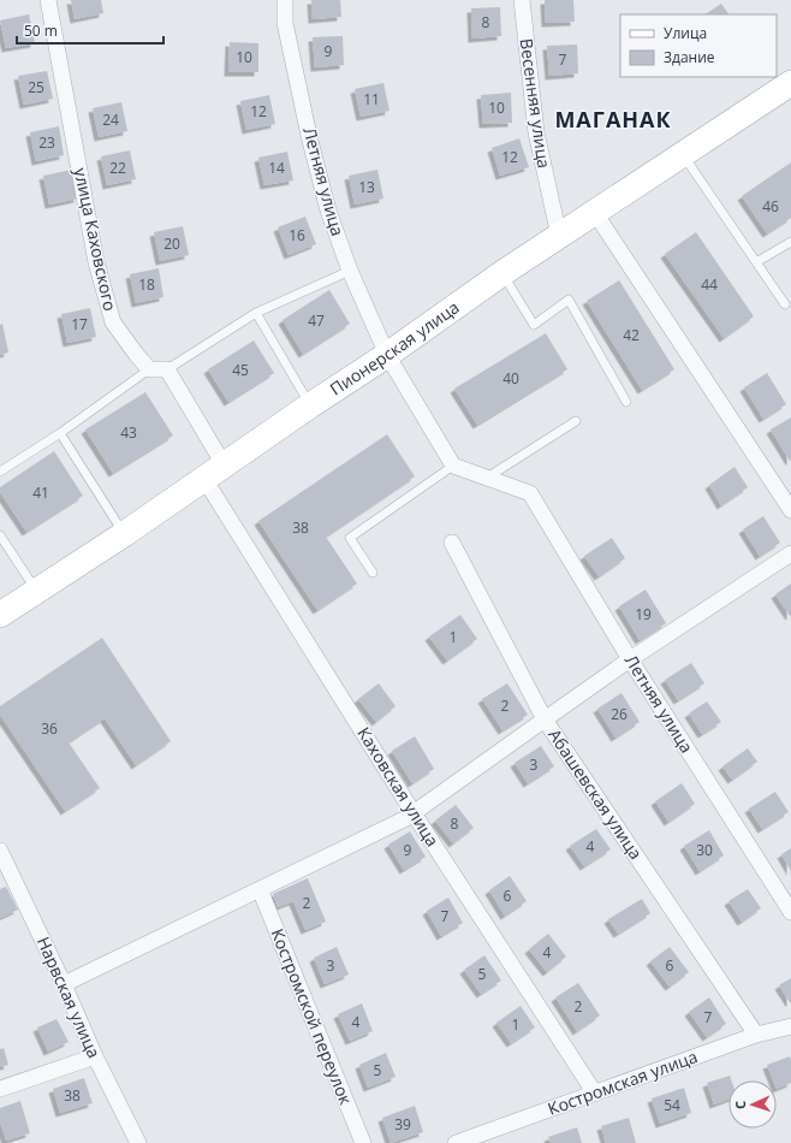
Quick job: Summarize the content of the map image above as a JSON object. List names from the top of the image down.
{
  "streets": {
    "main road": ["Пионерская улица"],
    "street": [
      "Весенняя улица",
      "Летняя улица",
      "улица Каховского",
      "Каховская улица",
      "Абашевская улица",
      "Нарвская улица",
      "Костромской переулок",
      "Костромская улица"
    ]
  },
  "crossings": [
    ["Весенняя улица", "Пионерская улица"],
    ["Летняя улица", "Пионерская улица"],
    ["Пионерская улица", "Каховская улица"],
    ["Каховская улица", "Костромская улица"],
    ["Абашевская улица", "Костромская улица"]
  ],
  "districts": ["МАГАНАК"],
  "house_numbers": [
    "8",
    "9",
    "10",
    "7",
    "25",
    "11",
    "10",
    "12",
    "24",
    "23",
    "12",
    "22",
    "14",
    "13",
    "46",
    "16",
    "20",
    "18",
    "44",
    "47",
    "17",
    "42",
    "45",
    "40",
    "43",
    "41",
    "38",
    "19",
    "1",
    "2",
    "26",
    "36",
    "3",
    "8",
    "4",
    "9",
    "30",
    "6",
    "2",
    "7",
    "4",
    "3",
    "6",
    "5",
    "2",
    "7",
    "4",
    "1",
    "5",
    "38",
    "54",
    "39"
  ],
  "legend": ["Улица", "Здание"],
  "scale_bar": "50 m",
  "north": "left"
}
